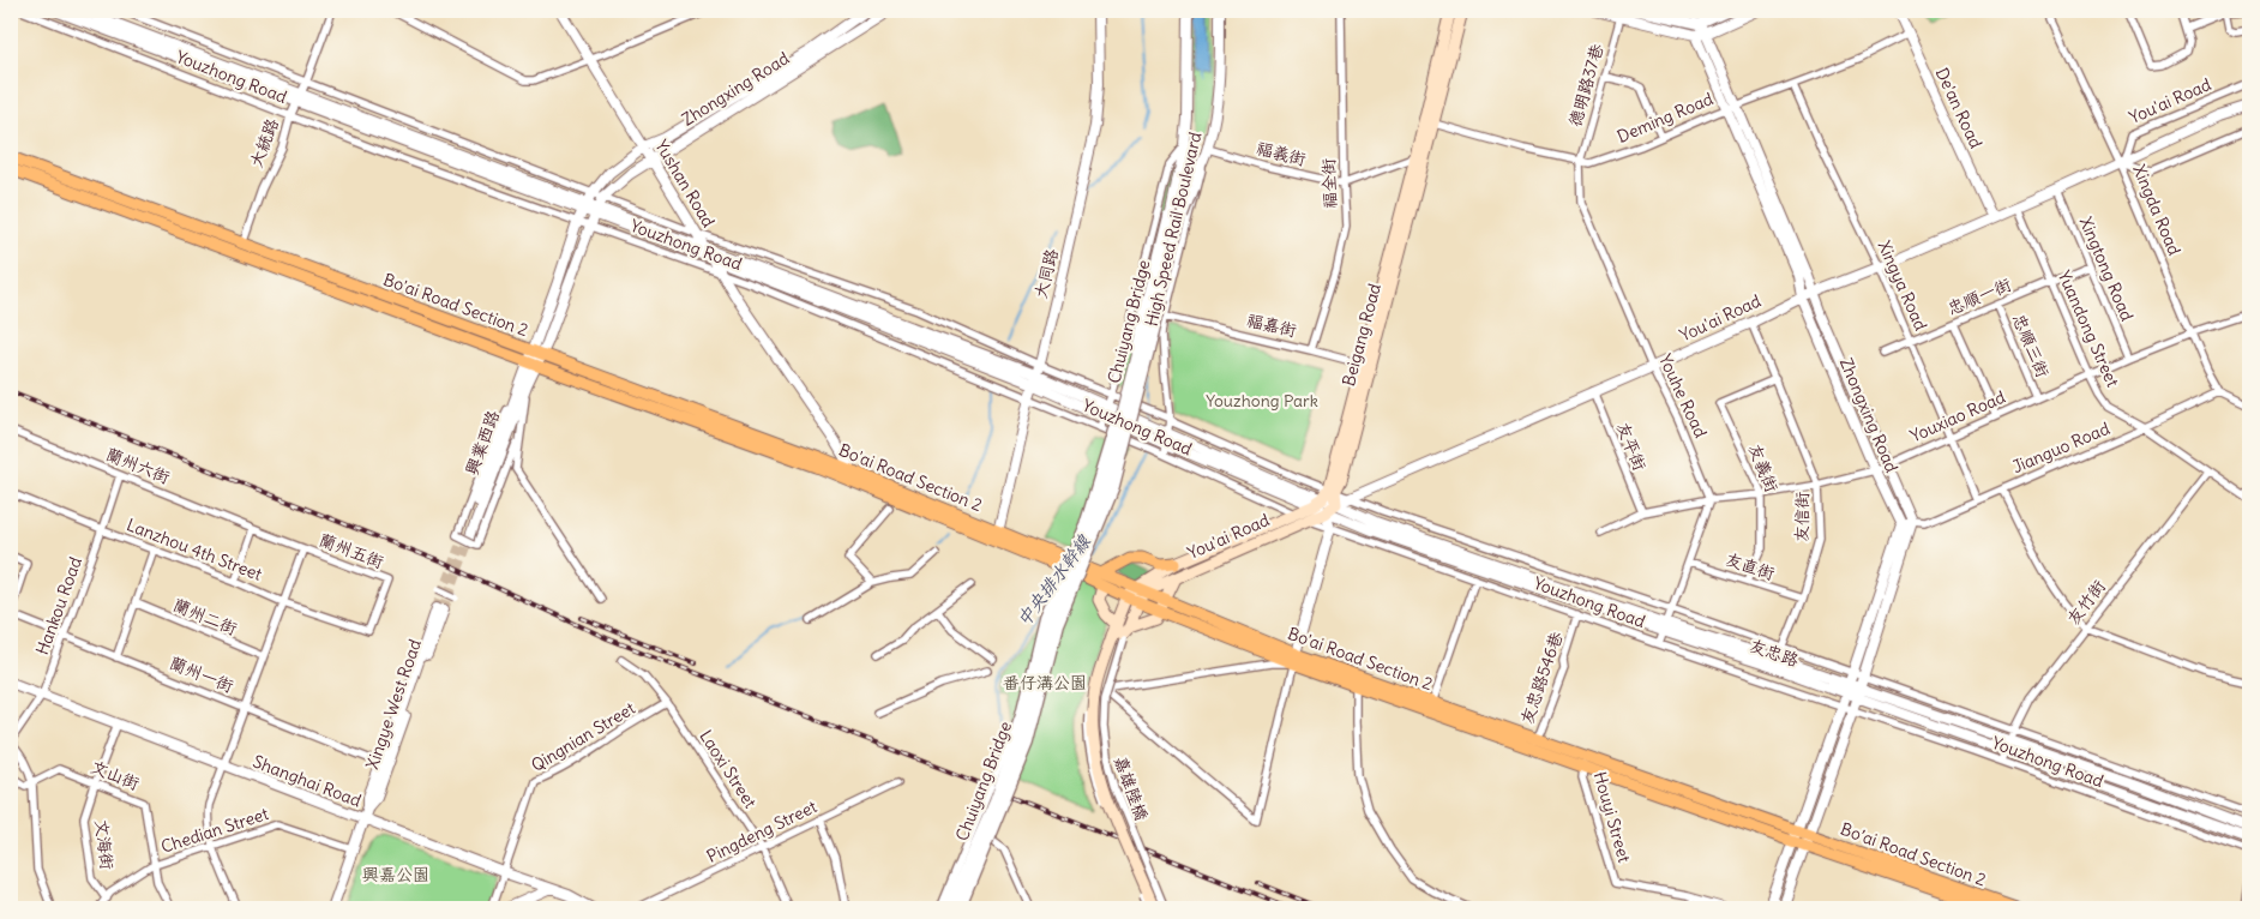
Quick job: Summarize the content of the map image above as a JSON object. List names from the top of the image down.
{
  "streets": {
    "main road": [
      "You'ai Road",
      "Bo'ai Road Section 2",
      "Beigang Road",
      "嘉雄陸橋",
      "Bo’ai Road Section 2"
    ],
    "street": [
      "Youzhong Road",
      "德明路37巷",
      "Zhongxing Road",
      "De'an Road",
      "Deming Road",
      "大統路",
      "福義街",
      "Yushan Road",
      "福全街",
      "Xingda Road",
      "High Speed Rail Boulevard",
      "Xingtong Road",
      "大同路",
      "Xingya Road",
      "忠順一街",
      "Chuiyang Bridge",
      "福嘉街",
      "Yuandong Street",
      "忠順三街",
      "Youhe Road",
      "Youxiao Road",
      "興業西路",
      "友平街",
      "Jianguo Road",
      "蘭州六街",
      "友義街",
      "友信街",
      "Lanzhou 4th Street",
      "蘭州五街",
      "友直街",
      "友竹街",
      "Hankou Road",
      "蘭州二街",
      "友忠路",
      "蘭州一街",
      "友忠路546巷",
      "Xingye West Road",
      "Qingnian Street",
      "Laoxi Street",
      "文山街",
      "Shanghai Road",
      "Houyi Street",
      "Chedian Street",
      "Pingdeng Street",
      "文海街"
    ]
  },
  "crossings": [
    ["Youzhong Road", "Zhongxing Road"],
    ["Youzhong Road", "You'ai Road"],
    ["Youzhong Road", "大統路"],
    ["Youzhong Road", "Yushan Road"],
    ["Youzhong Road", "High Speed Rail Boulevard"],
    ["Youzhong Road", "大同路"],
    ["Youzhong Road", "Beigang Road"],
    ["Youzhong Road", "友信街"],
    ["Youzhong Road", "友竹街"],
    ["Youzhong Road", "友忠路"],
    ["Youzhong Road", "友忠路546巷"],
    ["德明路37巷", "Deming Road"],
    ["德明路37巷", "Youhe Road"],
    ["Zhongxing Road", "You'ai Road"],
    ["Zhongxing Road", "Deming Road"],
    ["Zhongxing Road", "Yushan Road"],
    ["Zhongxing Road", "Bo'ai Road Section 2"],
    ["Zhongxing Road", "Youxiao Road"],
    ["Zhongxing Road", "興業西路"],
    ["Zhongxing Road", "Jianguo Road"],
    ["You'ai Road", "De'an Road"],
    ["You'ai Road", "Xingda Road"],
    ["You'ai Road", "Xingtong Road"],
    ["You'ai Road", "Xingya Road"],
    ["You'ai Road", "Bo'ai Road Section 2"],
    ["You'ai Road", "Yuandong Street"],
    ["You'ai Road", "Beigang Road"],
    ["You'ai Road", "Youhe Road"],
    ["You'ai Road", "友平街"],
    ["You'ai Road", "友信街"],
    ["De'an Road", "Deming Road"],
    ["Deming Road", "Xingya Road"],
    ["Deming Road", "Beigang Road"],
    ["Deming Road", "Youhe Road"],
    ["大統路", "Bo'ai Road Section 2"],
    ["福義街", "福全街"],
    ["福義街", "High Speed Rail Boulevard"],
    ["福義街", "Chuiyang Bridge"],
    ["Yushan Road", "Bo'ai Road Section 2"],
    ["福全街", "福嘉街"],
    ["Xingda Road", "Youxiao Road"],
    ["Xingda Road", "Jianguo Road"],
    ["High Speed Rail Boulevard", "Chuiyang Bridge"],
    ["High Speed Rail Boulevard", "福嘉街"],
    ["Xingtong Road", "忠順一街"],
    ["Xingtong Road", "Youxiao Road"],
    ["大同路", "Bo'ai Road Section 2"],
    ["Xingya Road", "忠順一街"],
    ["Xingya Road", "Youxiao Road"],
    ["Xingya Road", "Jianguo Road"],
    ["忠順一街", "Yuandong Street"],
    ["忠順一街", "忠順三街"],
    ["Bo'ai Road Section 2", "興業西路"],
    ["Bo'ai Road Section 2", "友忠路546巷"],
    ["Bo'ai Road Section 2", "Houyi Street"],
    ["Bo'ai Road Section 2", "Bo’ai Road Section 2"],
    ["福嘉街", "Beigang Road"],
    ["Yuandong Street", "Youxiao Road"],
    ["Yuandong Street", "Jianguo Road"],
    ["Yuandong Street", "友竹街"],
    ["忠順三街", "Youxiao Road"],
    ["Youhe Road", "Youxiao Road"],
    ["Youxiao Road", "友平街"],
    ["Youxiao Road", "友義街"],
    ["Youxiao Road", "友信街"],
    ["蘭州六街", "蘭州五街"],
    ["蘭州六街", "Hankou Road"],
    ["友義街", "友信街"],
    ["友義街", "友直街"],
    ["友信街", "友直街"],
    ["友信街", "友忠路"],
    ["Lanzhou 4th Street", "蘭州五街"],
    ["Lanzhou 4th Street", "Hankou Road"],
    ["Hankou Road", "蘭州一街"],
    ["Hankou Road", "Shanghai Road"],
    ["蘭州一街", "Xingye West Road"],
    ["Xingye West Road", "Shanghai Road"],
    ["Xingye West Road", "Chedian Street"],
    ["Qingnian Street", "Laoxi Street"],
    ["Qingnian Street", "Shanghai Road"],
    ["Laoxi Street", "Pingdeng Street"],
    ["文山街", "Chedian Street"],
    ["文山街", "文海街"],
    ["Shanghai Road", "文海街"],
    ["Chedian Street", "文海街"]
  ],
  "water": ["中央排水幹線"],
  "parks": ["Youzhong Park", "番仔溝公園", "興嘉公園"]
}
